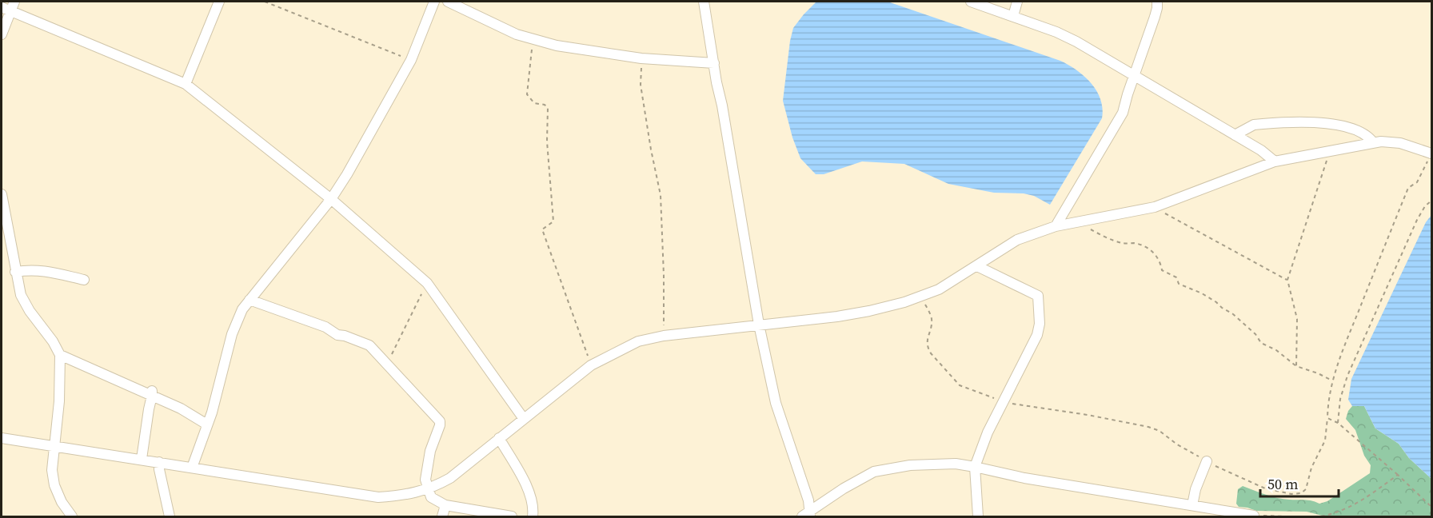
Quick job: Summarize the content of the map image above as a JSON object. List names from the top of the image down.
{
  "scale_bar": "50 m"
}
